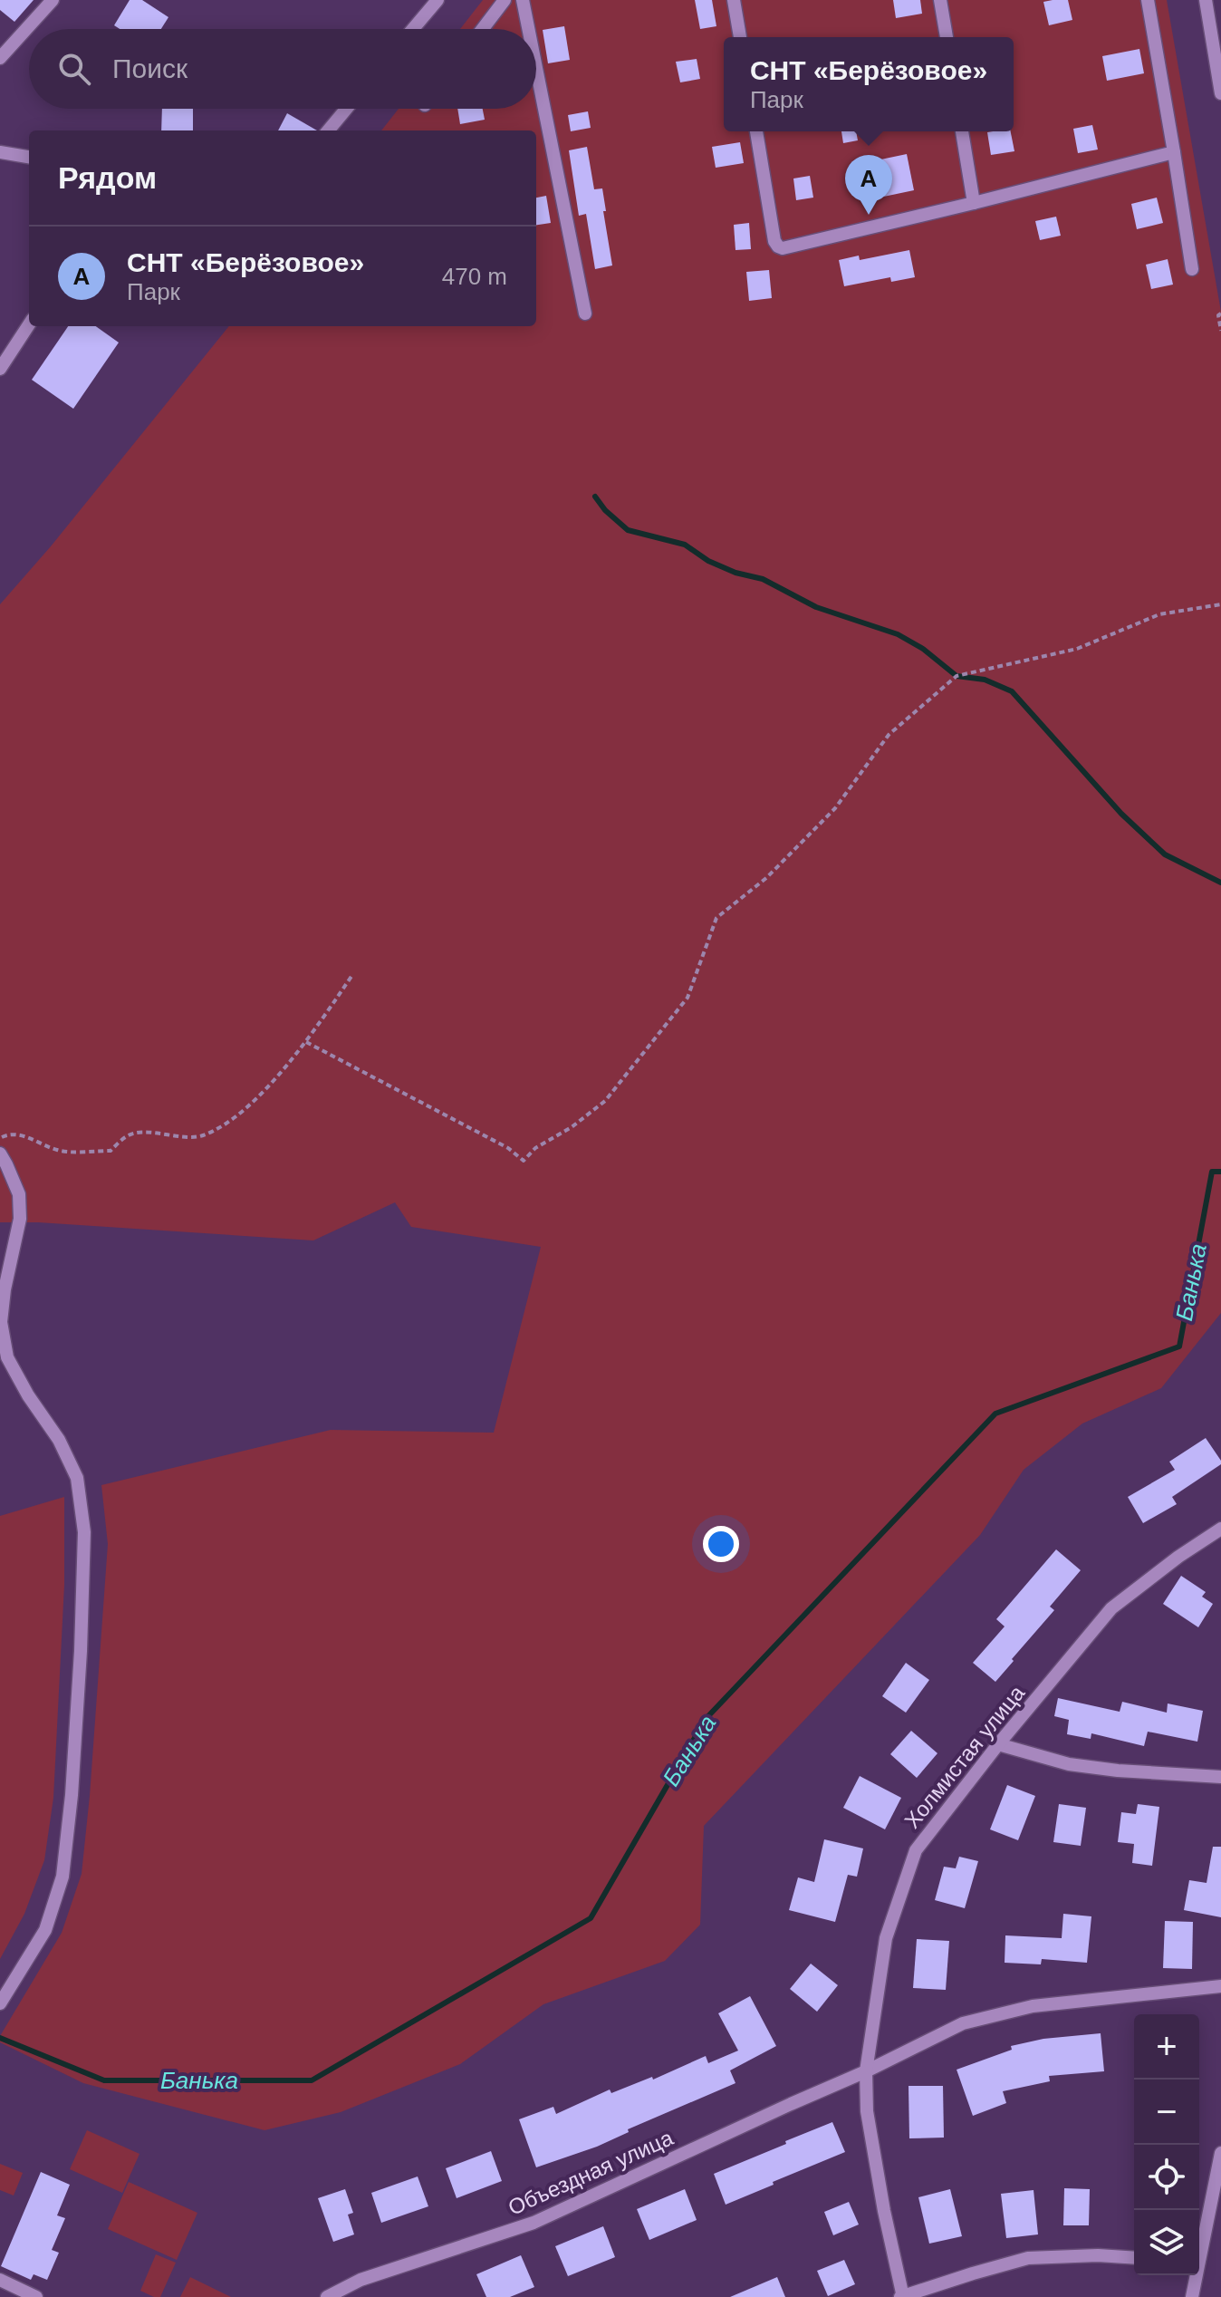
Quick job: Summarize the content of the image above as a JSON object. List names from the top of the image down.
{
  "streets": {
    "street": ["Холмистая улица", "Объездная улица"]
  },
  "crossings": [
    ["Холмистая улица", "Объездная улица"]
  ],
  "water": ["Банька"],
  "page": {
    "search": "Поиск",
    "popup": ["СНТ «Берёзовое»", "Парк"],
    "heading": "Рядом",
    "pins": "A",
    "list": [
      {
        "mark": "A",
        "name": "СНТ «Берёзовое»",
        "note": "Парк",
        "value": "470 m"
      }
    ],
    "map_buttons": ["+", "−"]
  }
}
